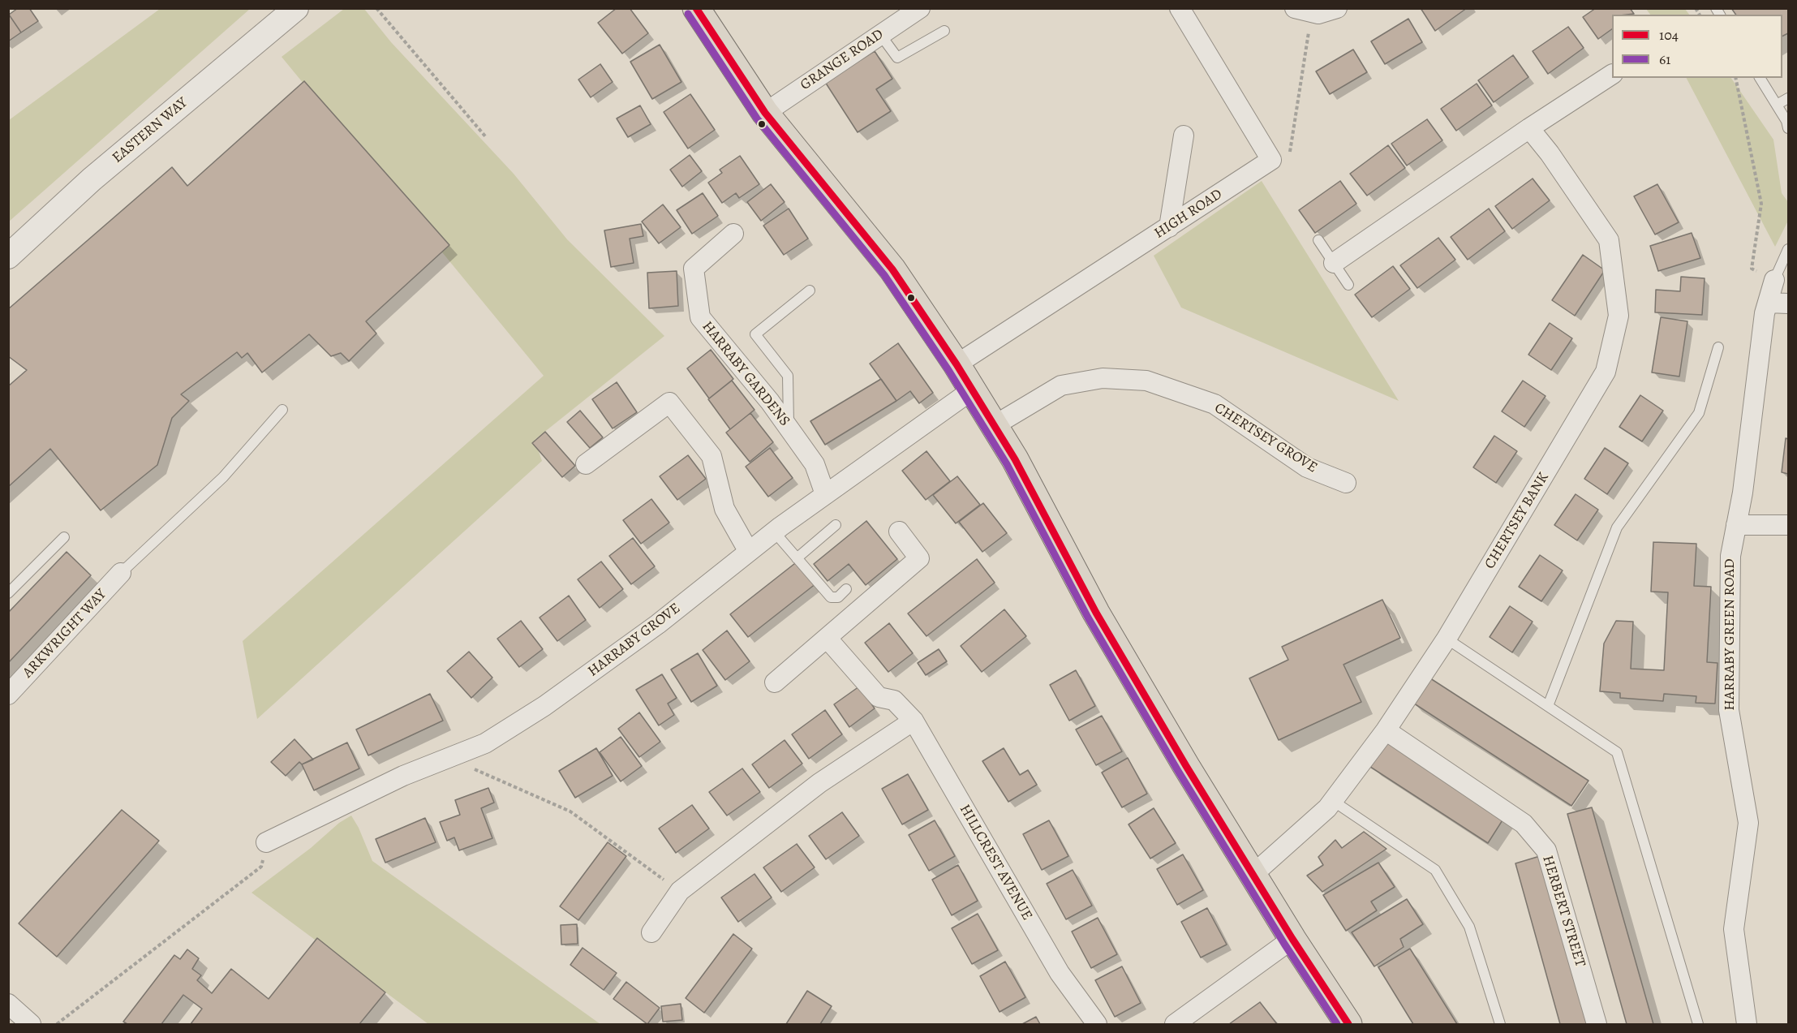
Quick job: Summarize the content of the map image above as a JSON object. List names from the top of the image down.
{
  "streets": {
    "street": [
      "GRANGE ROAD",
      "EASTERN WAY",
      "HIGH ROAD",
      "HARRABY GARDENS",
      "CHERTSEY GROVE",
      "CHERTSEY BANK",
      "ARKWRIGHT WAY",
      "HARRABY GREEN ROAD",
      "HARRABY GROVE",
      "HILLCREST AVENUE",
      "HERBERT STREET"
    ]
  },
  "crossings": [
    ["HARRABY GARDENS", "HARRABY GROVE"],
    ["CHERTSEY BANK", "HERBERT STREET"]
  ],
  "lines": ["transit line 104", "transit line 61"],
  "legend": ["104", "61"]
}
